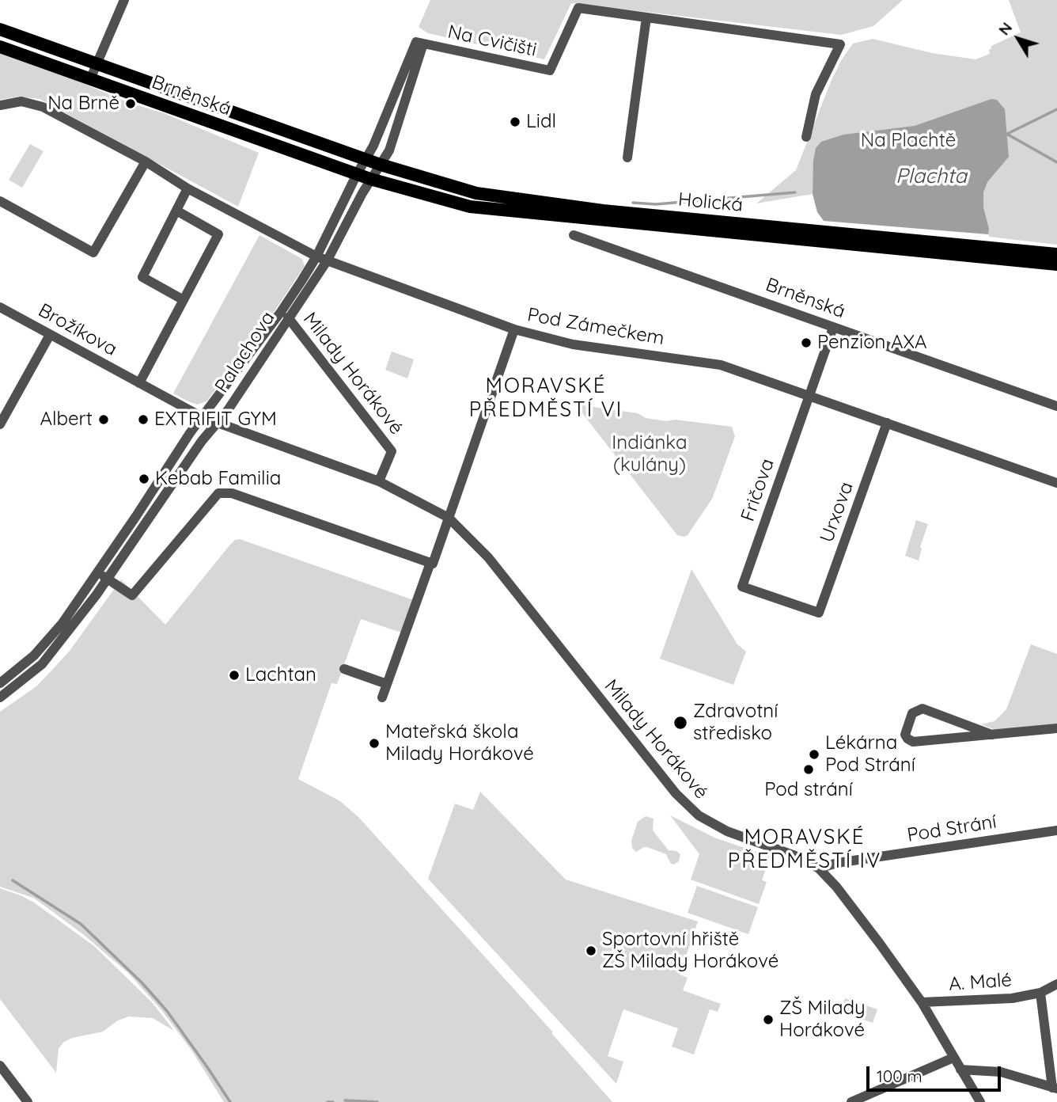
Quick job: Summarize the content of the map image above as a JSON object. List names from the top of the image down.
{
  "streets": {
    "main road": ["Brněnská", "Holická"],
    "street": [
      "Na Cvičišti",
      "Pod Zámečkem",
      "Brožíkova",
      "Palachova",
      "Milady Horákové",
      "Fričova",
      "Urxova",
      "Pod Strání",
      "A. Malé"
    ]
  },
  "crossings": [
    ["Na Cvičišti", "Brněnská"],
    ["Na Cvičišti", "Holická"],
    ["Na Cvičišti", "Palachova"],
    ["Brněnská", "Holická"],
    ["Brněnská", "Palachova"],
    ["Brněnská", "Fričova"],
    ["Holická", "Palachova"],
    ["Pod Zámečkem", "Palachova"],
    ["Pod Zámečkem", "Fričova"],
    ["Pod Zámečkem", "Urxova"],
    ["Brožíkova", "Palachova"],
    ["Brožíkova", "Milady Horákové"],
    ["Palachova", "Milady Horákové"],
    ["Milady Horákové", "Pod Strání"],
    ["Milady Horákové", "A. Malé"],
    ["Fričova", "Urxova"]
  ],
  "districts": ["MORAVSKÉ PŘEDMĚSTÍ VI", "MORAVSKÉ PŘEDMĚSTÍ IV"],
  "water": ["Plachta"],
  "parks": ["Na Plachtě", "Indiánka (kulány)"],
  "places": [
    "Na Brně",
    "Lidl",
    "Penzion AXA",
    "Albert",
    "EXTRIFIT GYM",
    "Kebab Familia",
    "Lachtan",
    "Zdravotní středisko",
    "Mateřská škola Milady Horákové",
    "Lékárna Pod Strání",
    "Pod strání",
    "Sportovní hřiště ZŠ Milady Horákové",
    "ZŠ Milady Horákové"
  ],
  "scale_bar": "100 m",
  "north": "top left"
}
